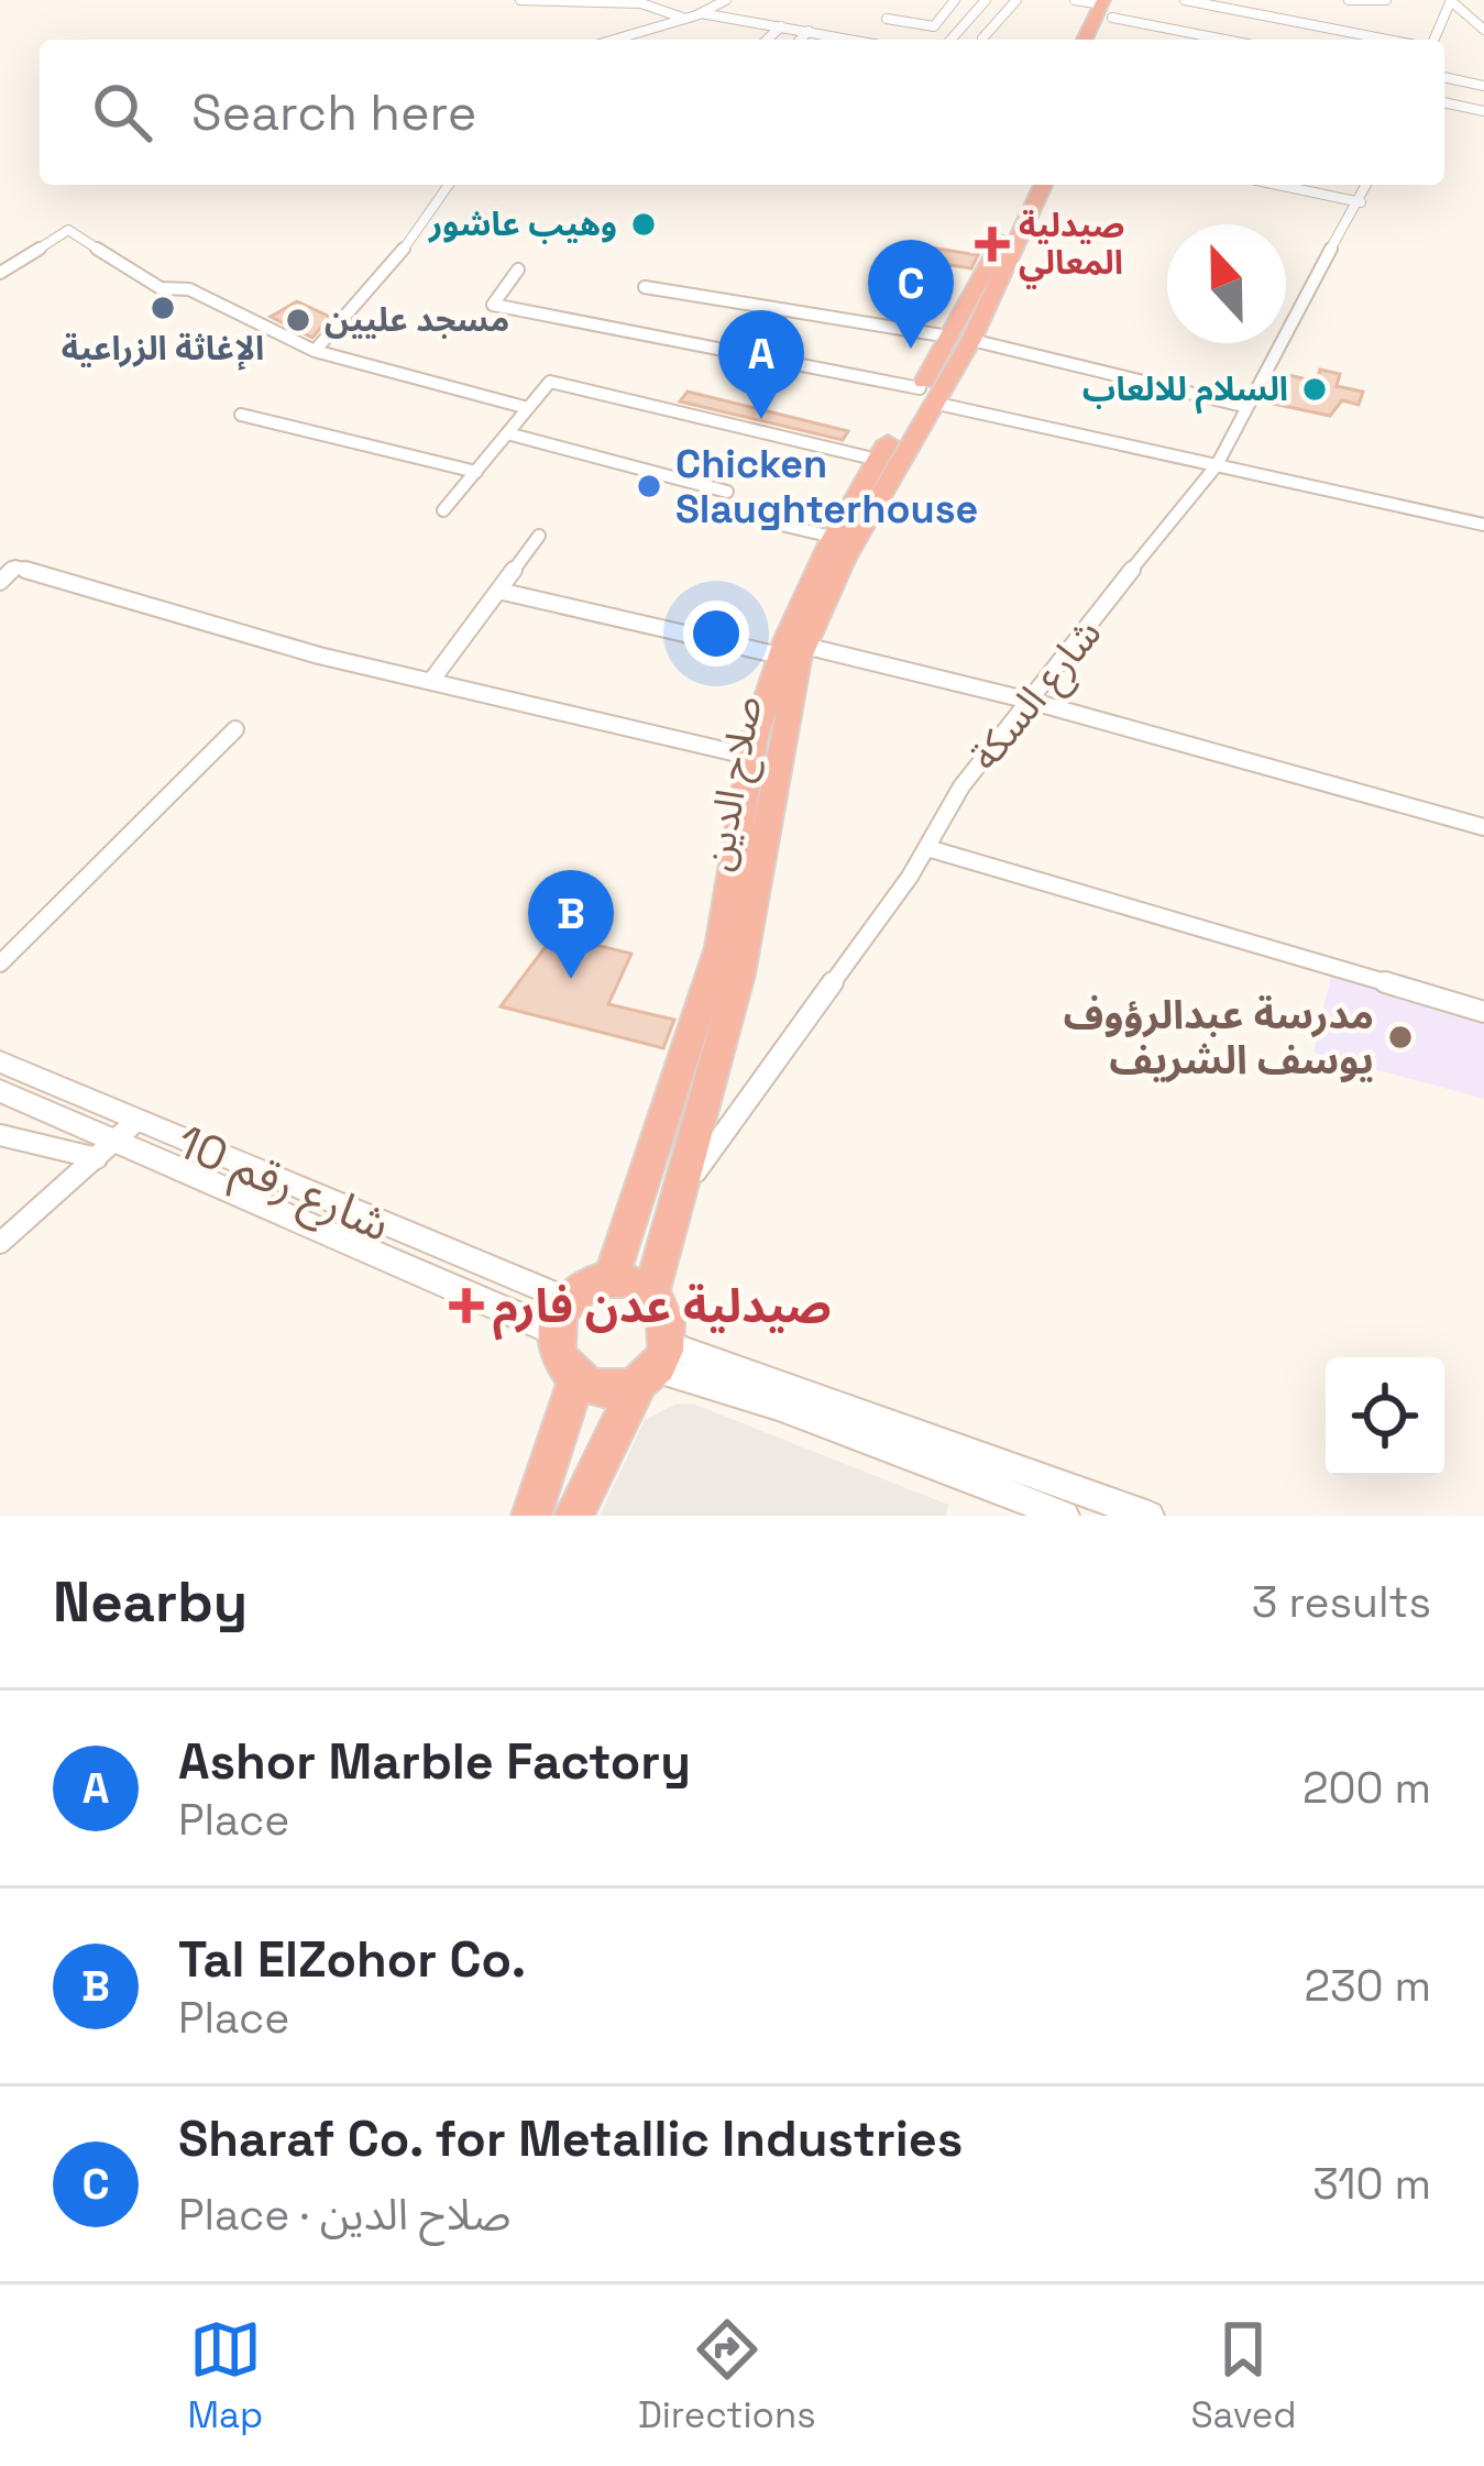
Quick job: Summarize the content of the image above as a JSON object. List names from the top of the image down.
{
  "streets": {
    "highway": ["صلاح الدين"],
    "main road": ["شارع رقم 10"],
    "street": ["شارع السكة"]
  },
  "crossings": [
    ["شارع السكة", "صلاح الدين"],
    ["صلاح الدين", "شارع رقم 10"]
  ],
  "places": {
    "other": [
      "وهيب عاشور",
      "الإغاثة الزراعية",
      "مسجد عليين",
      "السلام للالعاب",
      "Chicken Slaughterhouse",
      "مدرسة عبدالرؤوف يوسف الشريف"
    ],
    "health": ["صيدلية المعالي", "صيدلية عدن فارم"]
  },
  "north": "top",
  "page": {
    "search": "Search here",
    "pins": ["C", "A", "B"],
    "heading": ["Nearby", "3 results"],
    "list": [
      {
        "mark": "A",
        "name": "Ashor Marble Factory",
        "note": "Place",
        "value": "200 m"
      },
      {
        "mark": "B",
        "name": "Tal ElZohor Co.",
        "note": "Place",
        "value": "230 m"
      },
      {
        "mark": "C",
        "name": "Sharaf Co. for Metallic Industries",
        "note": "Place · صلاح الدين",
        "value": "310 m"
      }
    ],
    "nav": ["Map", "Directions", "Saved"]
  }
}
